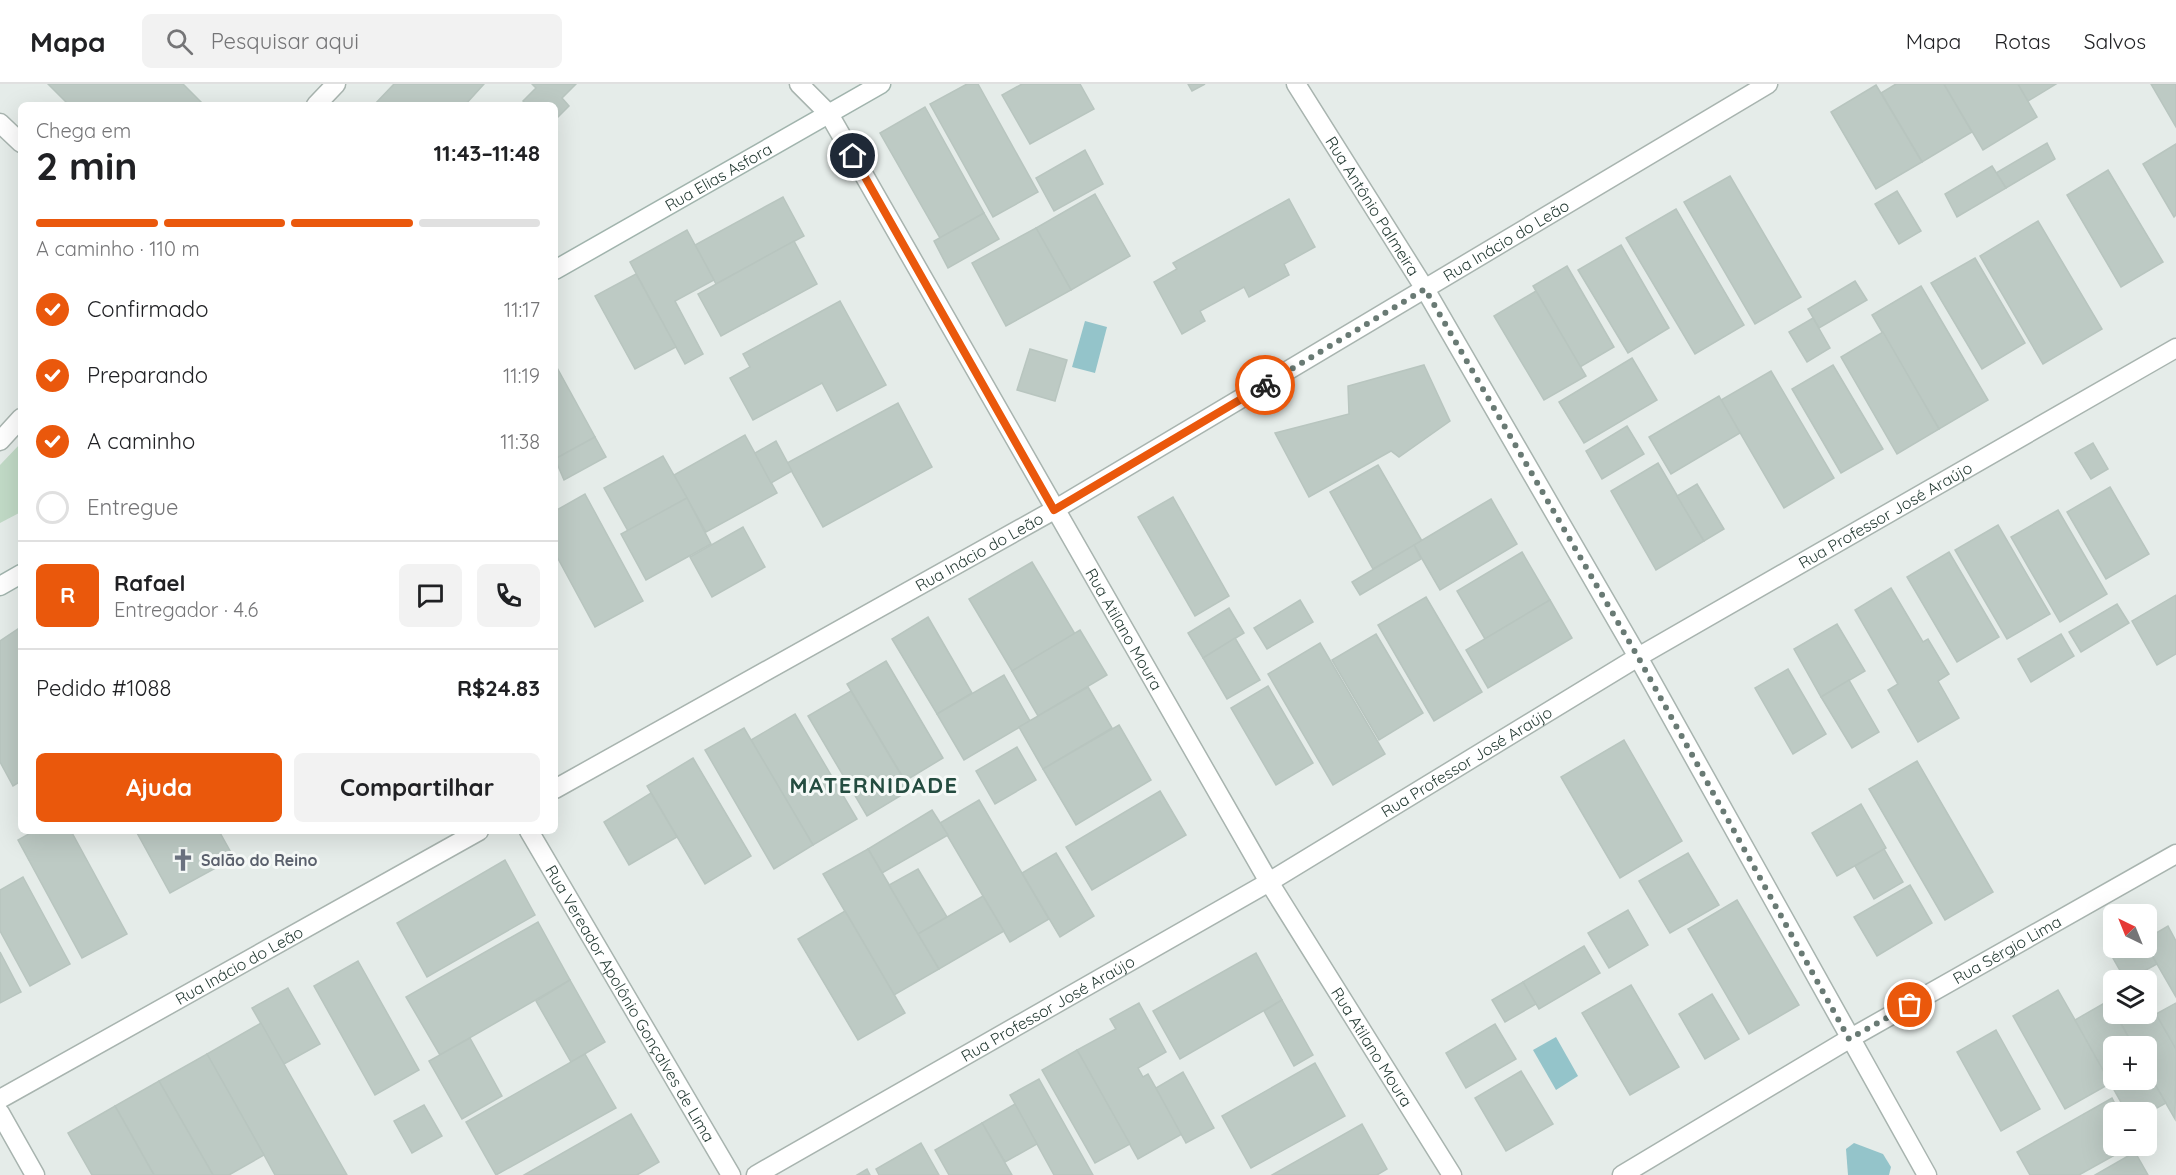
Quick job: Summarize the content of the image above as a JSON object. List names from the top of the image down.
{
  "streets": {
    "street": [
      "Rua Elias Asfora",
      "Rua Antônio Palmeira",
      "Rua Inácio do Leão",
      "Rua Professor José Araújo",
      "Rua Atilano Moura",
      "Rua Sérgio Lima",
      "Rua Vereador Apolônio Gonçalves de Lima"
    ]
  },
  "crossings": [
    ["Rua Elias Asfora", "Rua Atilano Moura"],
    ["Rua Antônio Palmeira", "Rua Inácio do Leão"],
    ["Rua Antônio Palmeira", "Rua Professor José Araújo"],
    ["Rua Antônio Palmeira", "Rua Sérgio Lima"],
    ["Rua Inácio do Leão", "Rua Atilano Moura"],
    ["Rua Professor José Araújo", "Rua Atilano Moura"]
  ],
  "districts": ["MATERNIDADE"],
  "places": {
    "church": ["Salão do Reino"]
  },
  "north": "top left",
  "page": {
    "header": "Mapa",
    "search": "Pesquisar aqui",
    "nav": ["Mapa", "Rotas", "Salvos"],
    "heading": ["2 min", "Chega em", "11:43–11:48"],
    "panel": [
      "Rafael",
      "Entregador · 4.6",
      "Pedido #1088",
      "R$24.83"
    ],
    "bar": "A caminho · 110 m",
    "list": [
      ["Confirmado", "11:17"],
      ["Preparando", "11:19"],
      ["A caminho", "11:38"],
      "Entregue"
    ],
    "round": "R",
    "buttons": ["Ajuda", "Compartilhar"],
    "map_buttons": ["+", "−"]
  }
}
